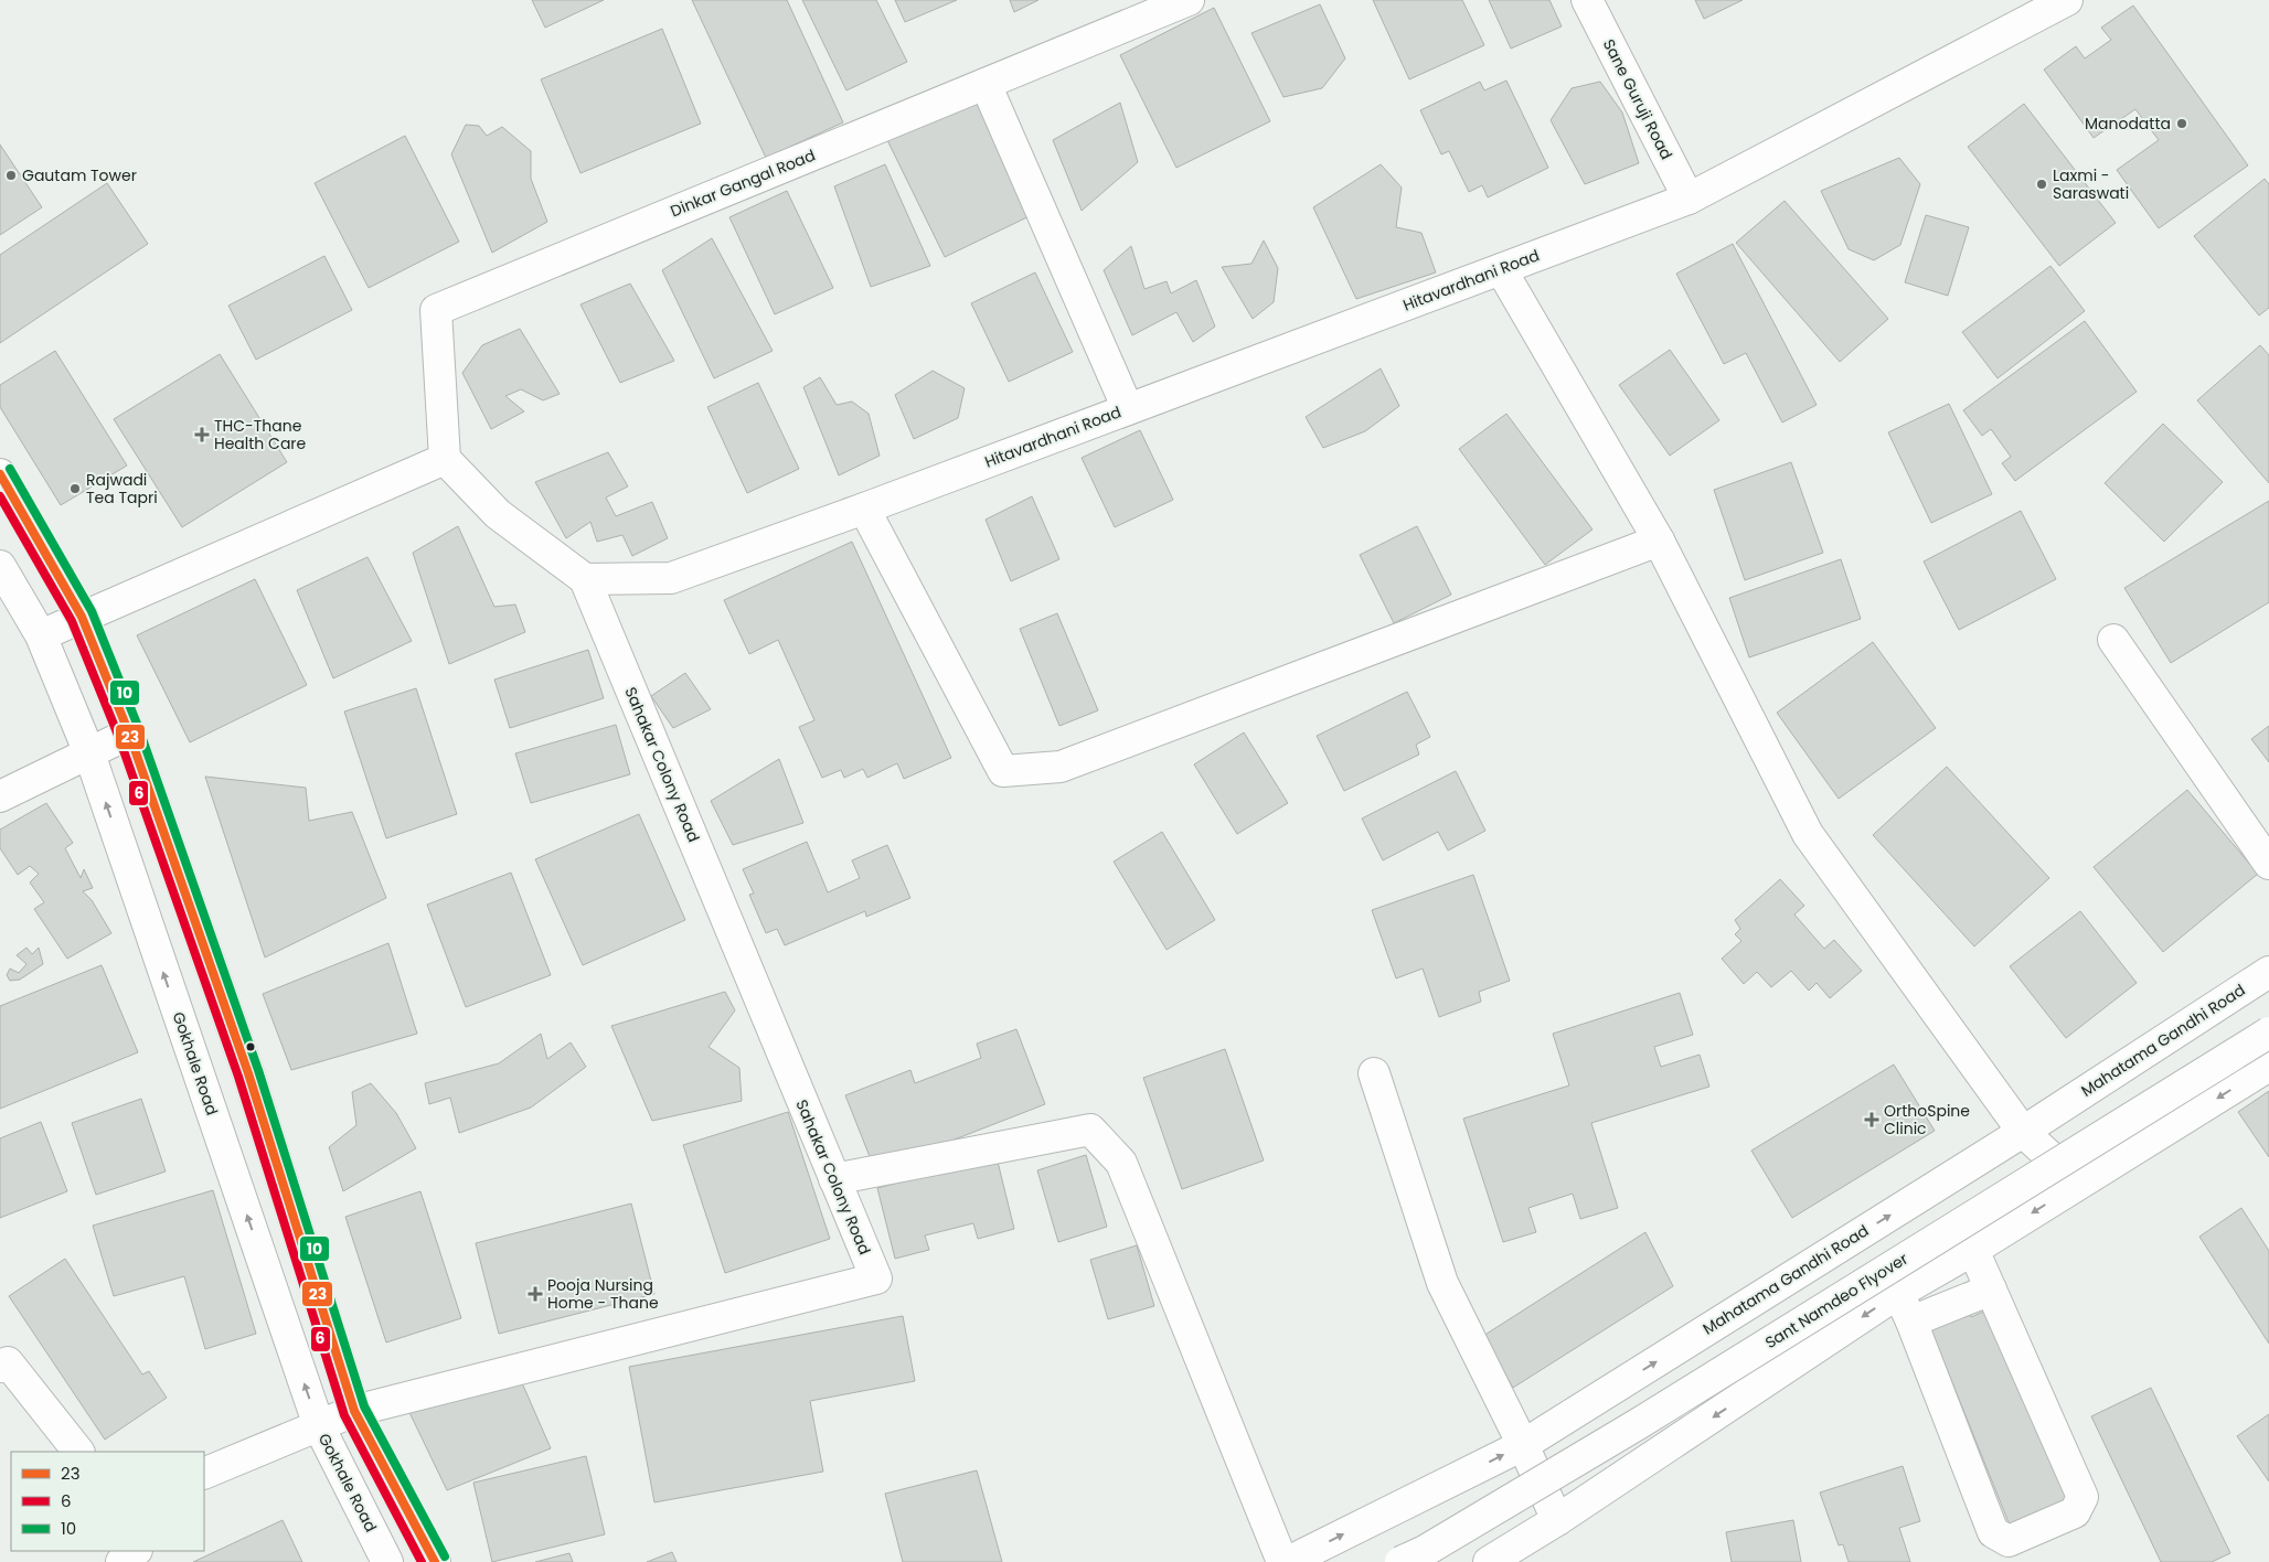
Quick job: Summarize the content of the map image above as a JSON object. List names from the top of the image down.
{
  "streets": {
    "street": [
      "Sane Guruji Road",
      "Dinkar Gangal Road",
      "Hitavardhani Road",
      "Sahakar Colony Road",
      "Mahatama Gandhi Road",
      "Gokhale Road",
      "Sant Namdeo Flyover"
    ]
  },
  "crossings": [
    ["Sane Guruji Road", "Hitavardhani Road"],
    ["Hitavardhani Road", "Sahakar Colony Road"]
  ],
  "places": {
    "other": [
      "Manodatta",
      "Gautam Tower",
      "Laxmi - Saraswati",
      "Rajwadi Tea Tapri"
    ],
    "health": ["THC-Thane Health Care", "OrthoSpine Clinic", "Pooja Nursing Home - Thane"]
  },
  "lines": ["transit line 10", "transit line 23", "transit line 6"],
  "legend": ["23", "6", "10"]
}
